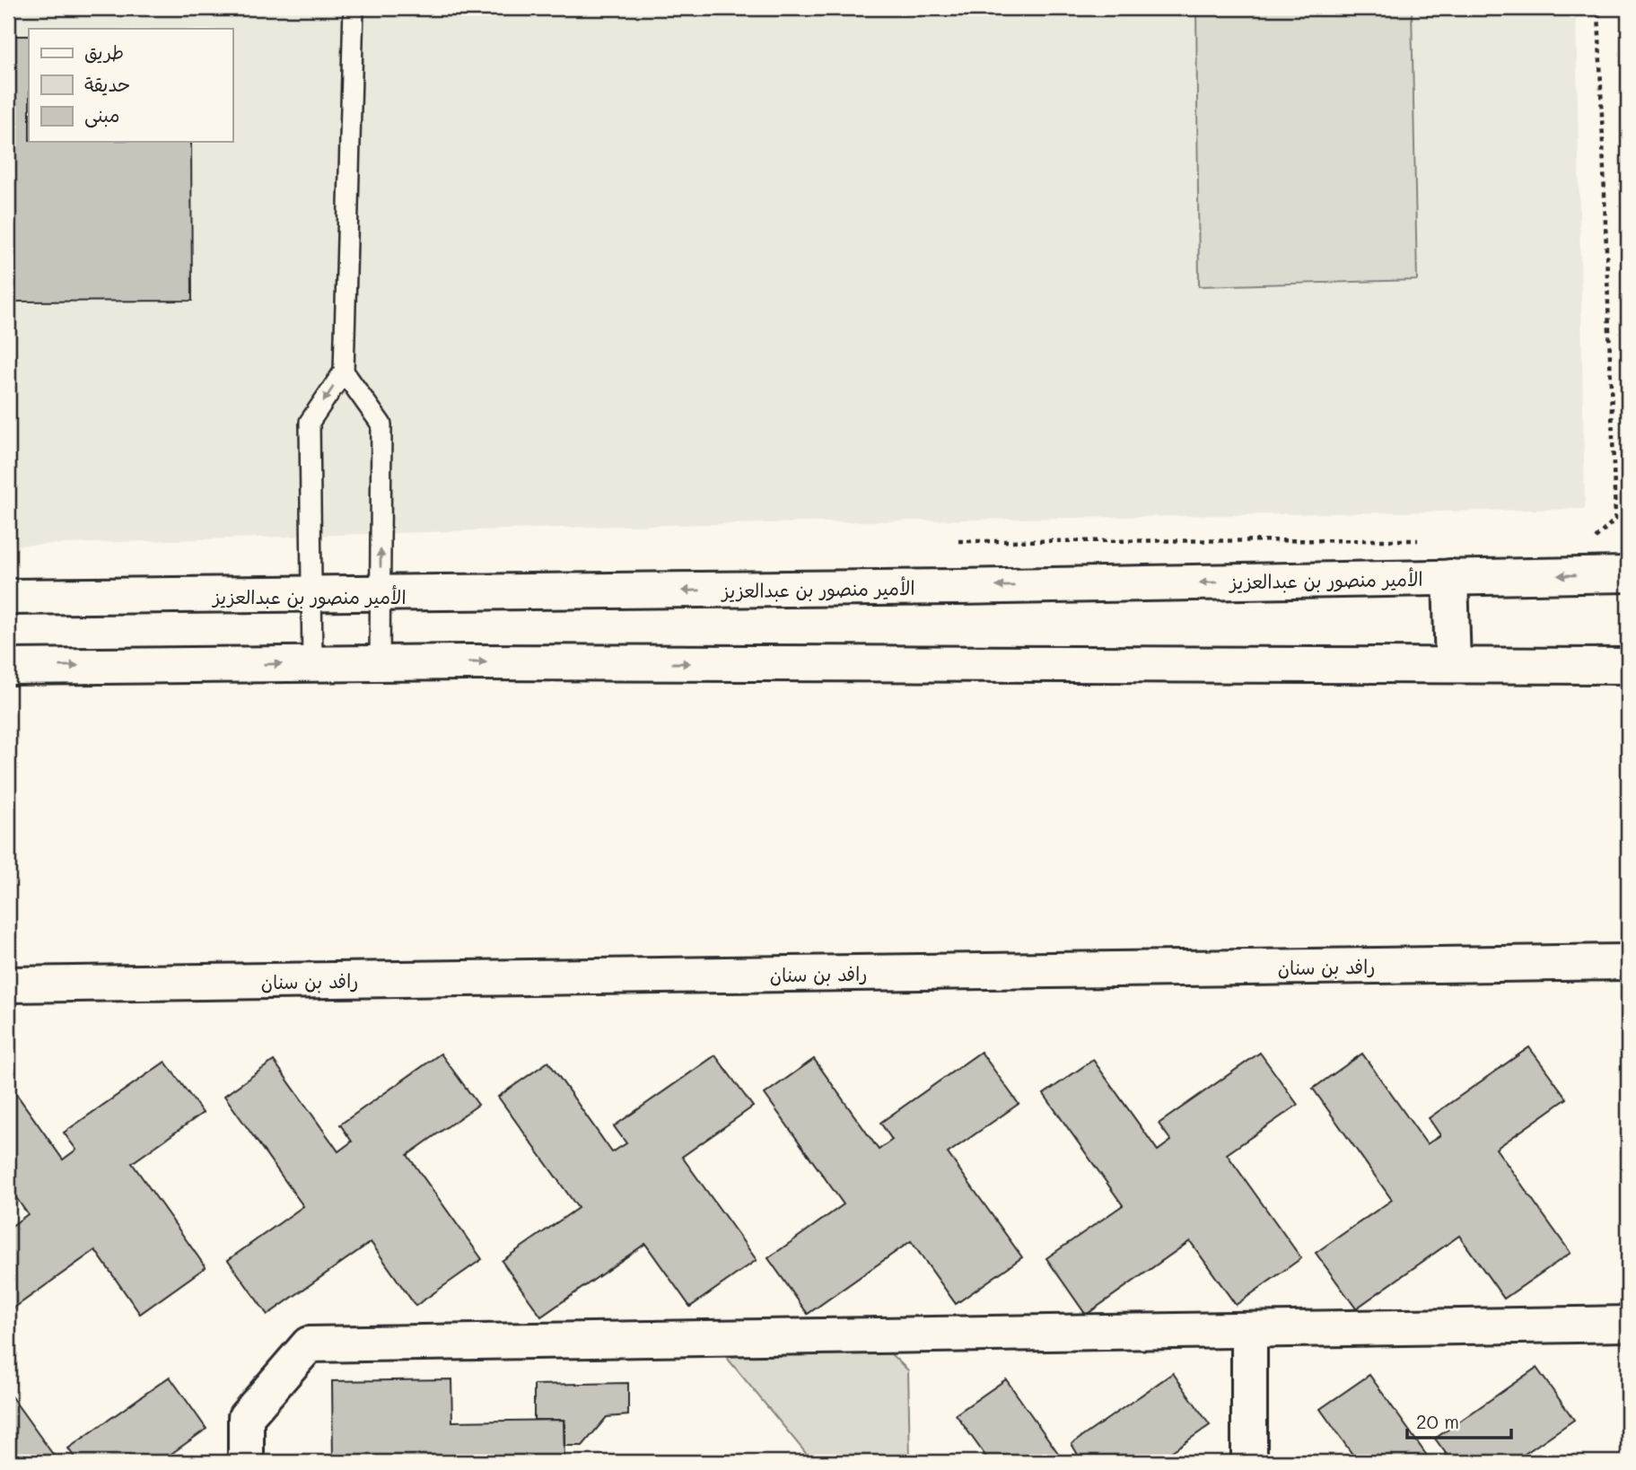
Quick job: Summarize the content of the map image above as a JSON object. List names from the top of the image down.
{
  "streets": {
    "street": ["الأمير منصور بن عبدالعزيز", "رافد بن سنان"]
  },
  "legend": ["طريق", "حديقة", "مبنى"],
  "scale_bar": "20 m"
}
